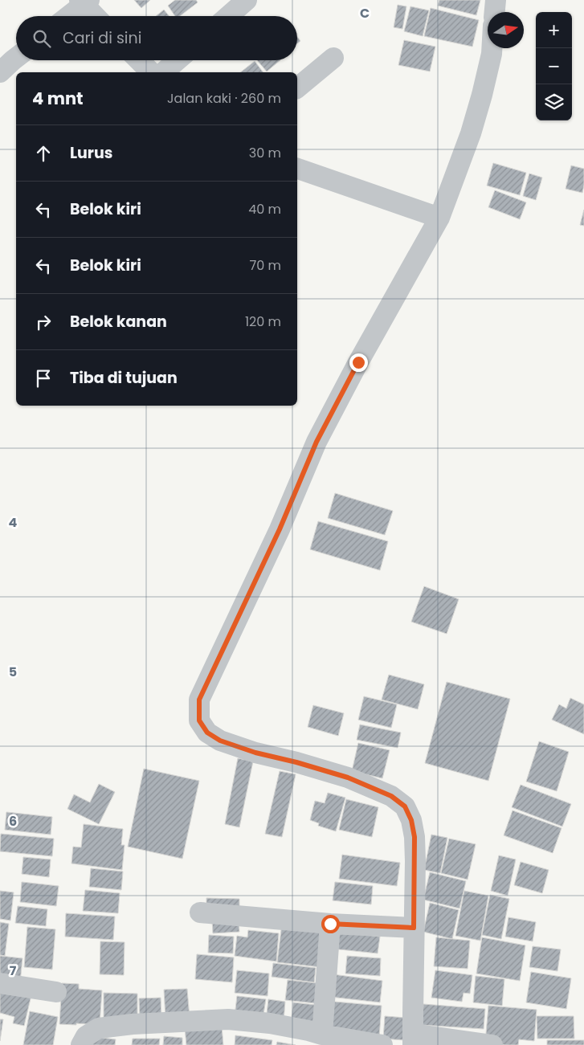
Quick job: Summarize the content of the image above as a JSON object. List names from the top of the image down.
{
  "north": "right",
  "page": {
    "map_buttons": ["+", "−"],
    "search": "Cari di sini",
    "heading": ["4 mnt", "Jalan kaki · 260 m"],
    "list": [
      ["Lurus", "30 m"],
      ["Belok kiri", "40 m"],
      ["Belok kiri", "70 m"],
      ["Belok kanan", "120 m"],
      "Tiba di tujuan"
    ]
  },
  "grid": {
    "columns": ["C"],
    "rows": [
      "4",
      "5",
      "6",
      "7"
    ]
  }
}
